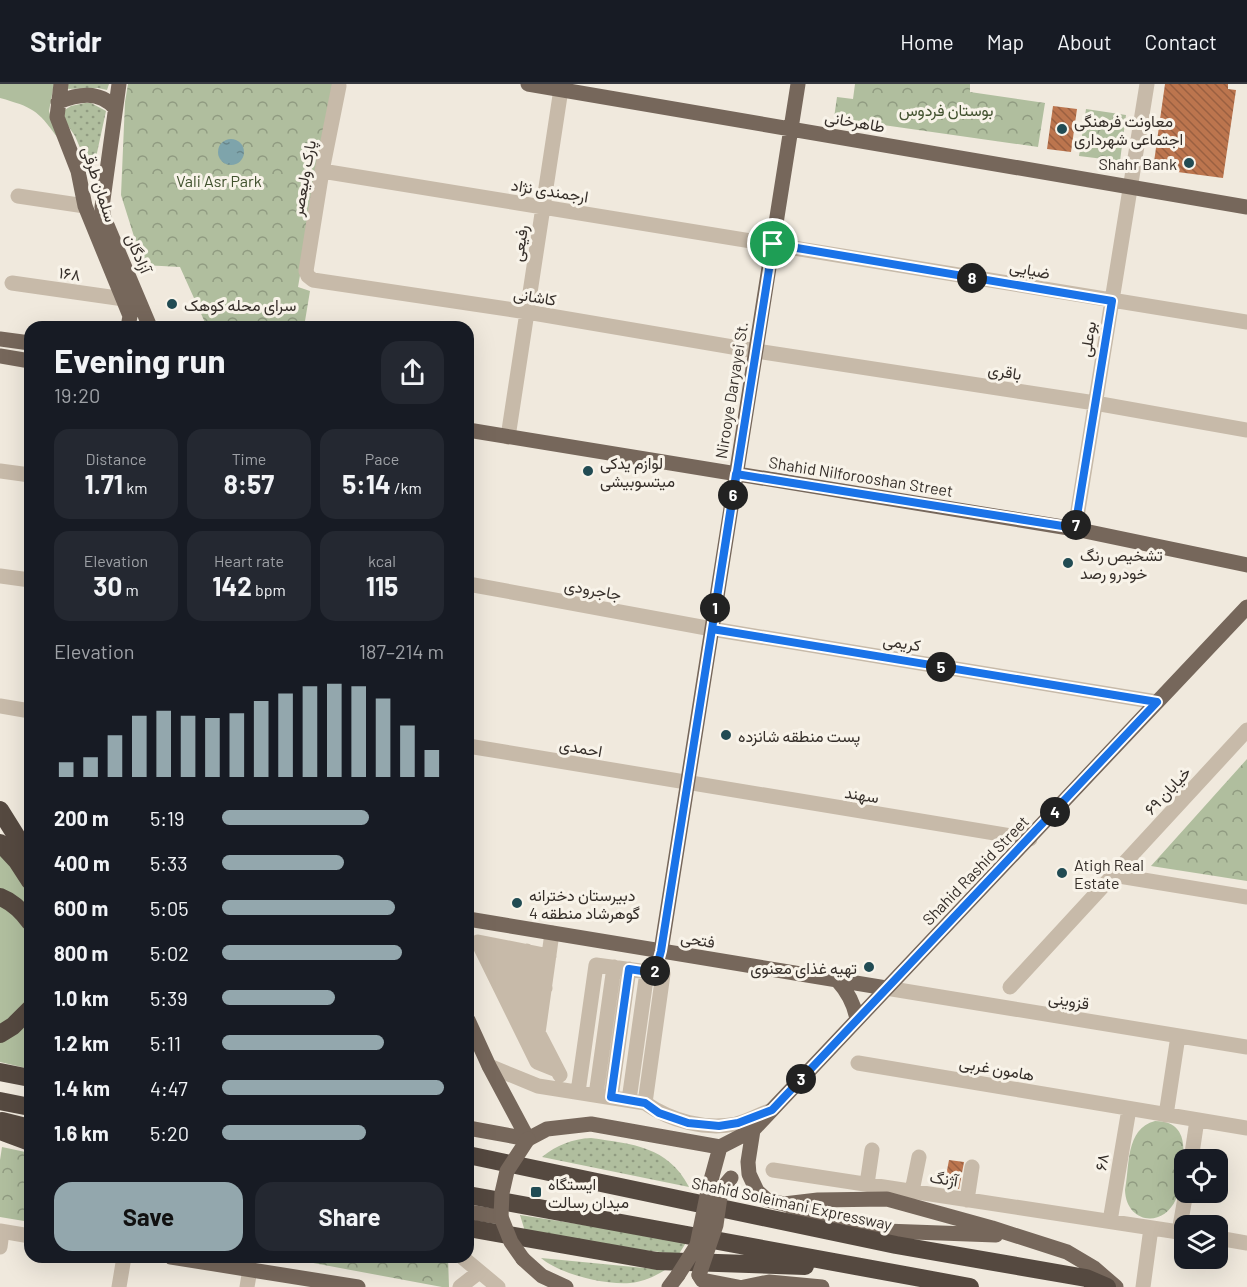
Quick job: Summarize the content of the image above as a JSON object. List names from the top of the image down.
{
  "streets": {
    "highway": ["Shahid Soleimani Expressway"],
    "main road": [
      "طاهرخانی",
      "سلمان طرقی",
      "آزادگان",
      "Nirooye Daryayei St.",
      "Shahid Nilforooshan Street",
      "Shahid Rashid Street",
      "فتحی"
    ],
    "street": [
      "پارک ولیعصر",
      "ارجمندی نژاد",
      "رفیعی",
      "ضیایی",
      "۱۶۸",
      "کاشانی",
      "بوعلی",
      "باقری",
      "جاجرودی",
      "کریمی",
      "احمدی",
      "خیابان ۶۹",
      "سهند",
      "قزوینی",
      "هامون غربی",
      "۶۸",
      "آژنگ"
    ]
  },
  "crossings": [
    ["طاهرخانی", "رفیعی"],
    ["طاهرخانی", "بوعلی"],
    ["طاهرخانی", "Nirooye Daryayei St."],
    ["پارک ولیعصر", "ارجمندی نژاد"],
    ["پارک ولیعصر", "کاشانی"],
    ["سلمان طرقی", "۱۶۸"],
    ["ارجمندی نژاد", "رفیعی"],
    ["ارجمندی نژاد", "ضیایی"],
    ["ارجمندی نژاد", "Nirooye Daryayei St."],
    ["رفیعی", "کاشانی"],
    ["رفیعی", "Shahid Nilforooshan Street"],
    ["ضیایی", "بوعلی"],
    ["ضیایی", "Nirooye Daryayei St."],
    ["کاشانی", "باقری"],
    ["کاشانی", "Nirooye Daryayei St."],
    ["بوعلی", "باقری"],
    ["بوعلی", "Shahid Nilforooshan Street"],
    ["باقری", "Nirooye Daryayei St."],
    ["Nirooye Daryayei St.", "Shahid Nilforooshan Street"],
    ["Nirooye Daryayei St.", "جاجرودی"],
    ["Nirooye Daryayei St.", "کریمی"],
    ["Nirooye Daryayei St.", "احمدی"],
    ["Nirooye Daryayei St.", "سهند"],
    ["Nirooye Daryayei St.", "فتحی"],
    ["جاجرودی", "کریمی"],
    ["کریمی", "Shahid Rashid Street"],
    ["احمدی", "سهند"],
    ["سهند", "Shahid Rashid Street"],
    ["Shahid Rashid Street", "فتحی"],
    ["Shahid Rashid Street", "قزوینی"],
    ["فتحی", "قزوینی"],
    ["هامون غربی", "۶۸"],
    ["۶۸", "آژنگ"]
  ],
  "parks": ["بوستان فردوس", "Vali Asr Park"],
  "places": {
    "other": [
      "معاونت فرهنگی اجتماعی شهرداری",
      "Shahr Bank",
      "سرای محله کوهک",
      "لوازم یدکی میتسوبیشی",
      "تشخیص رنگ خودرو رصد",
      "پست منطقه شانزده",
      "Atigh Real Estate",
      "دبیرستان دخترانه گوهرشاد منطقه 4",
      "تهیه غذای معنوی"
    ],
    "transit": ["ایستگاه میدان رسالت"]
  },
  "page": {
    "header": "Stridr",
    "nav": [
      "Home",
      "Map",
      "About",
      "Contact"
    ],
    "pins": [
      "8",
      "6",
      "7",
      "1",
      "5",
      "4",
      "2",
      "3"
    ],
    "heading": ["Evening run", "19:20"],
    "stats": [
      ["Distance", "1.71 km"],
      ["Time", "8:57"],
      ["Pace", "5:14 /km"],
      ["Elevation", "30 m"],
      ["Heart rate", "142 bpm"],
      ["kcal", "115"]
    ],
    "chart": ["Elevation", "187–214 m"],
    "list": [
      {
        "name": "200 m",
        "note": "5:19"
      },
      {
        "name": "400 m",
        "note": "5:33"
      },
      {
        "name": "600 m",
        "note": "5:05"
      },
      {
        "name": "800 m",
        "note": "5:02"
      },
      {
        "name": "1.0 km",
        "note": "5:39"
      },
      {
        "name": "1.2 km",
        "note": "5:11"
      },
      {
        "name": "1.4 km",
        "note": "4:47"
      },
      {
        "name": "1.6 km",
        "note": "5:20"
      }
    ],
    "buttons": ["Save", "Share"]
  }
}
